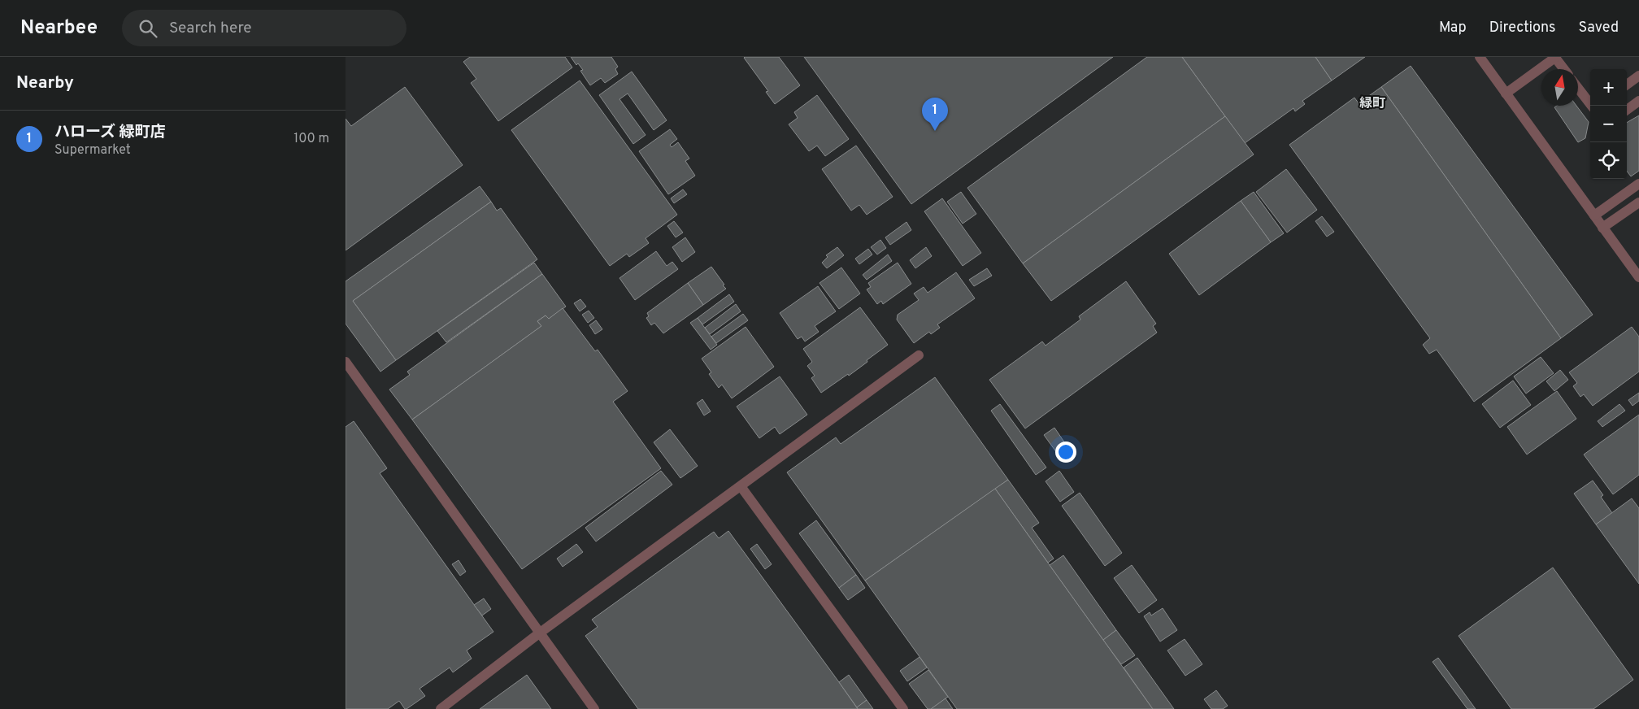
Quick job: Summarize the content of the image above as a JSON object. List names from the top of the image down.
{
  "districts": ["緑町"],
  "north": "top",
  "page": {
    "header": "Nearbee",
    "search": "Search here",
    "nav": ["Map", "Directions", "Saved"],
    "heading": "Nearby",
    "map_buttons": ["+", "−"],
    "pins": "1",
    "list": [
      {
        "mark": "1",
        "name": "ハローズ 緑町店",
        "note": "Supermarket",
        "value": "100 m"
      }
    ]
  }
}
